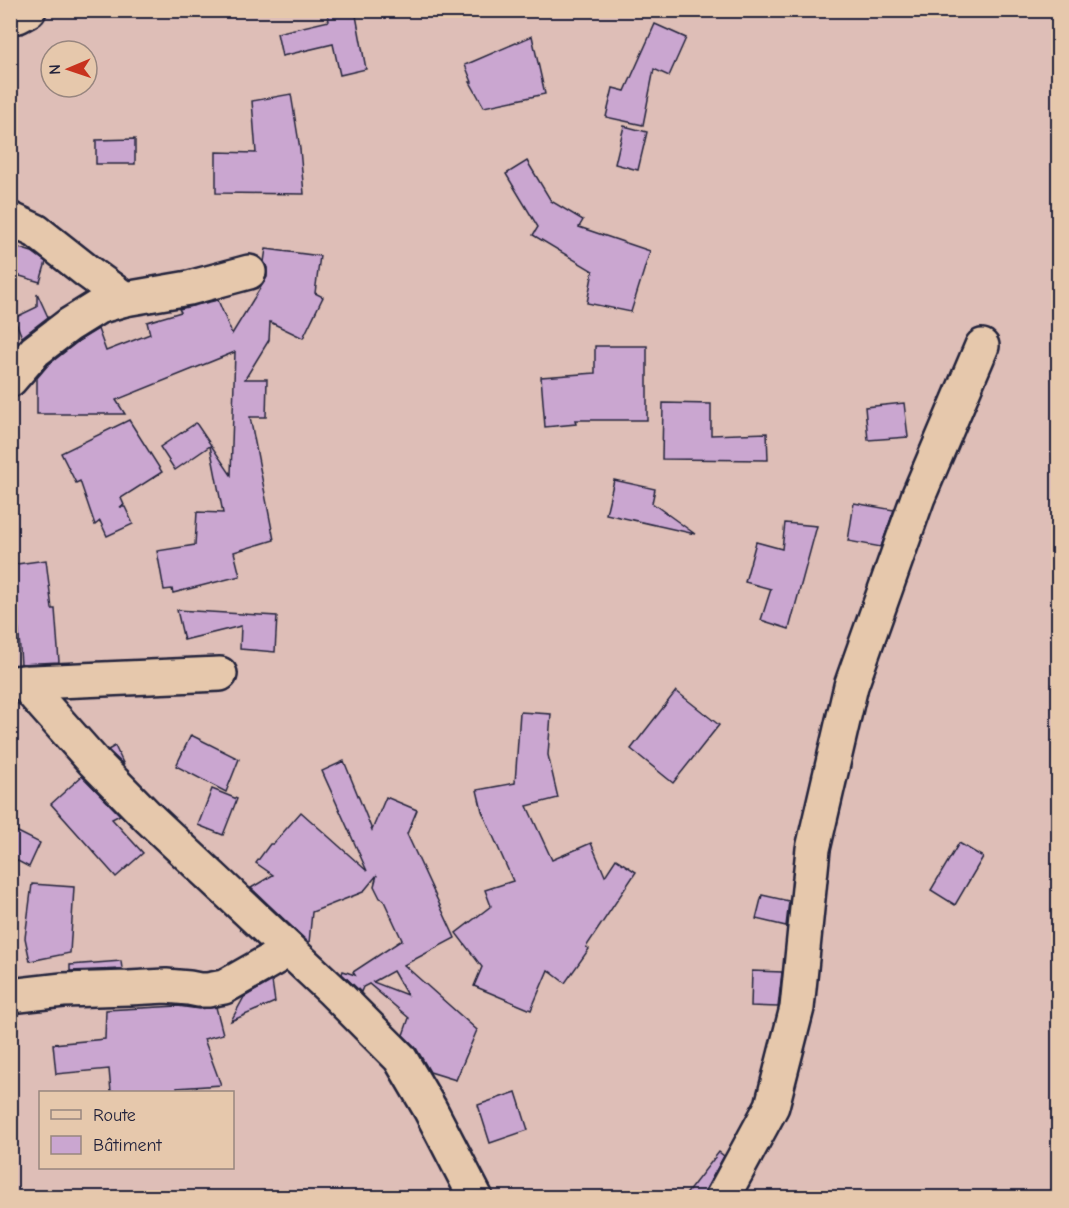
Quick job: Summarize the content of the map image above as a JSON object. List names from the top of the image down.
{
  "legend": ["Route", "Bâtiment"],
  "north": "left"
}
